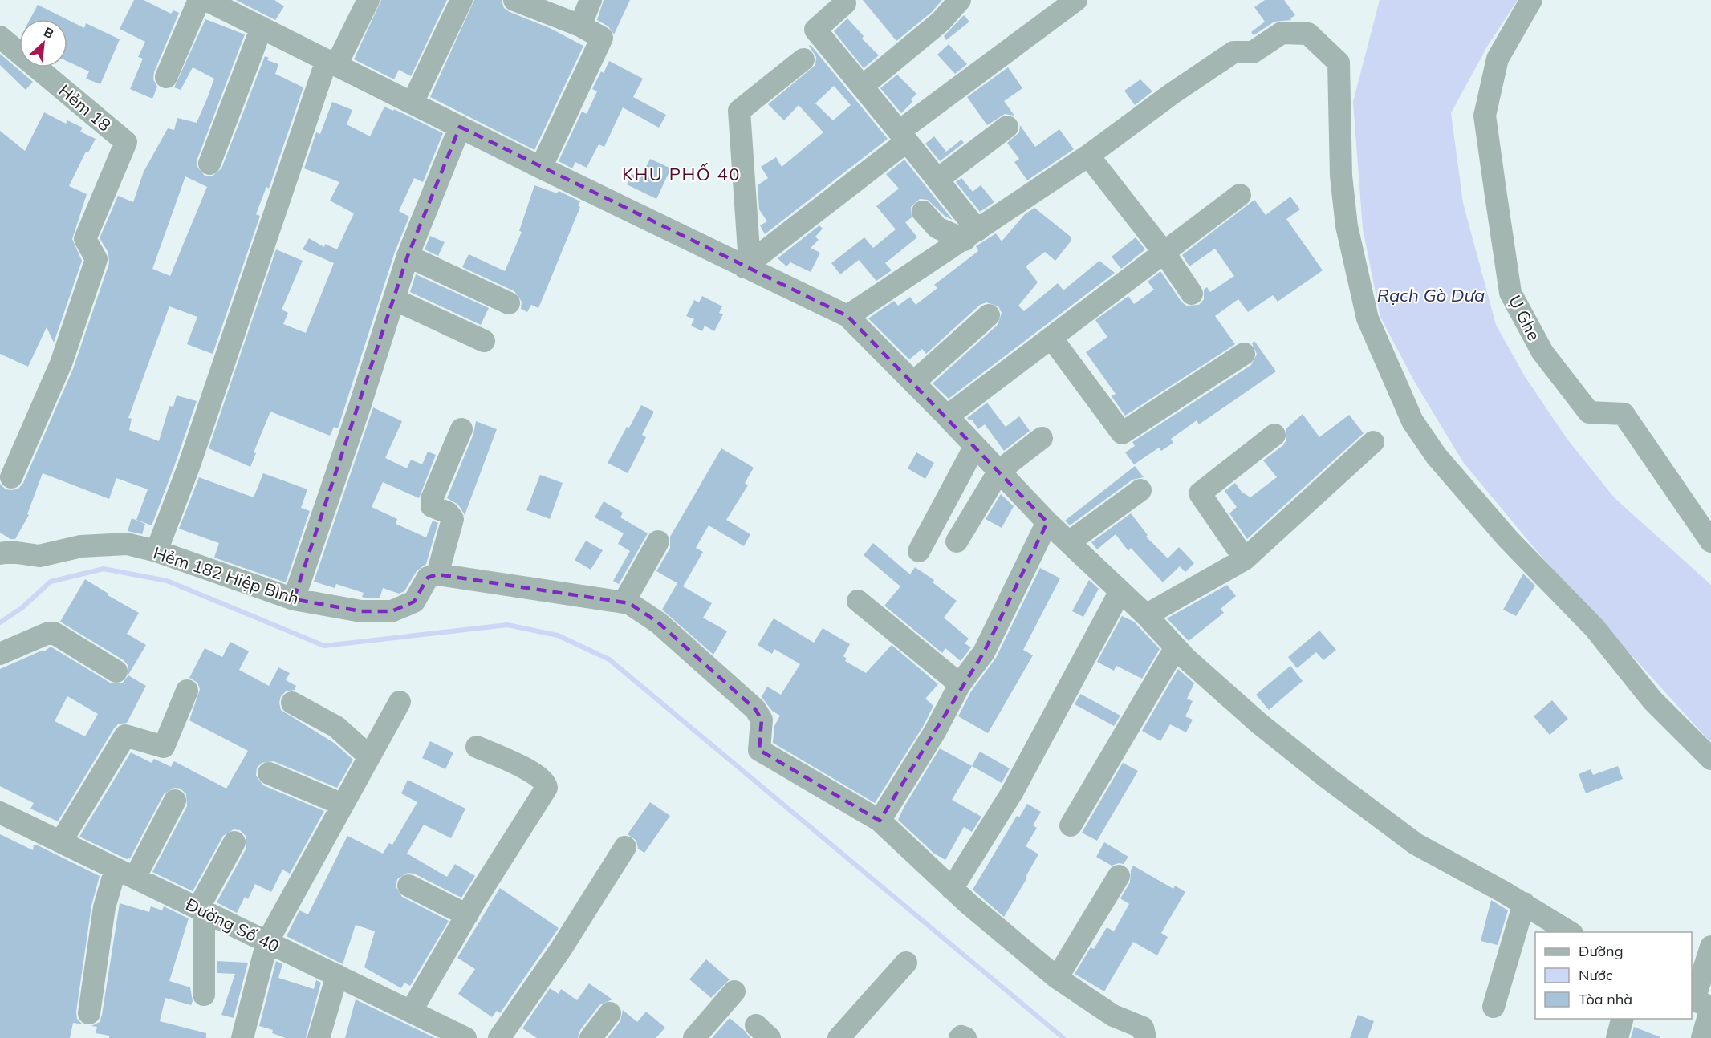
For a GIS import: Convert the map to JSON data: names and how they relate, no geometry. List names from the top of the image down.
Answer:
{
  "streets": {
    "street": [
      "Hẻm 18",
      "Ụ Ghe",
      "Hẻm 182 Hiệp Bình",
      "Đường Số 40"
    ]
  },
  "districts": ["KHU PHỐ 40"],
  "water": ["Rạch Gò Dưa"],
  "legend": ["Đường", "Nước", "Tòa nhà"],
  "north": "top right"
}
